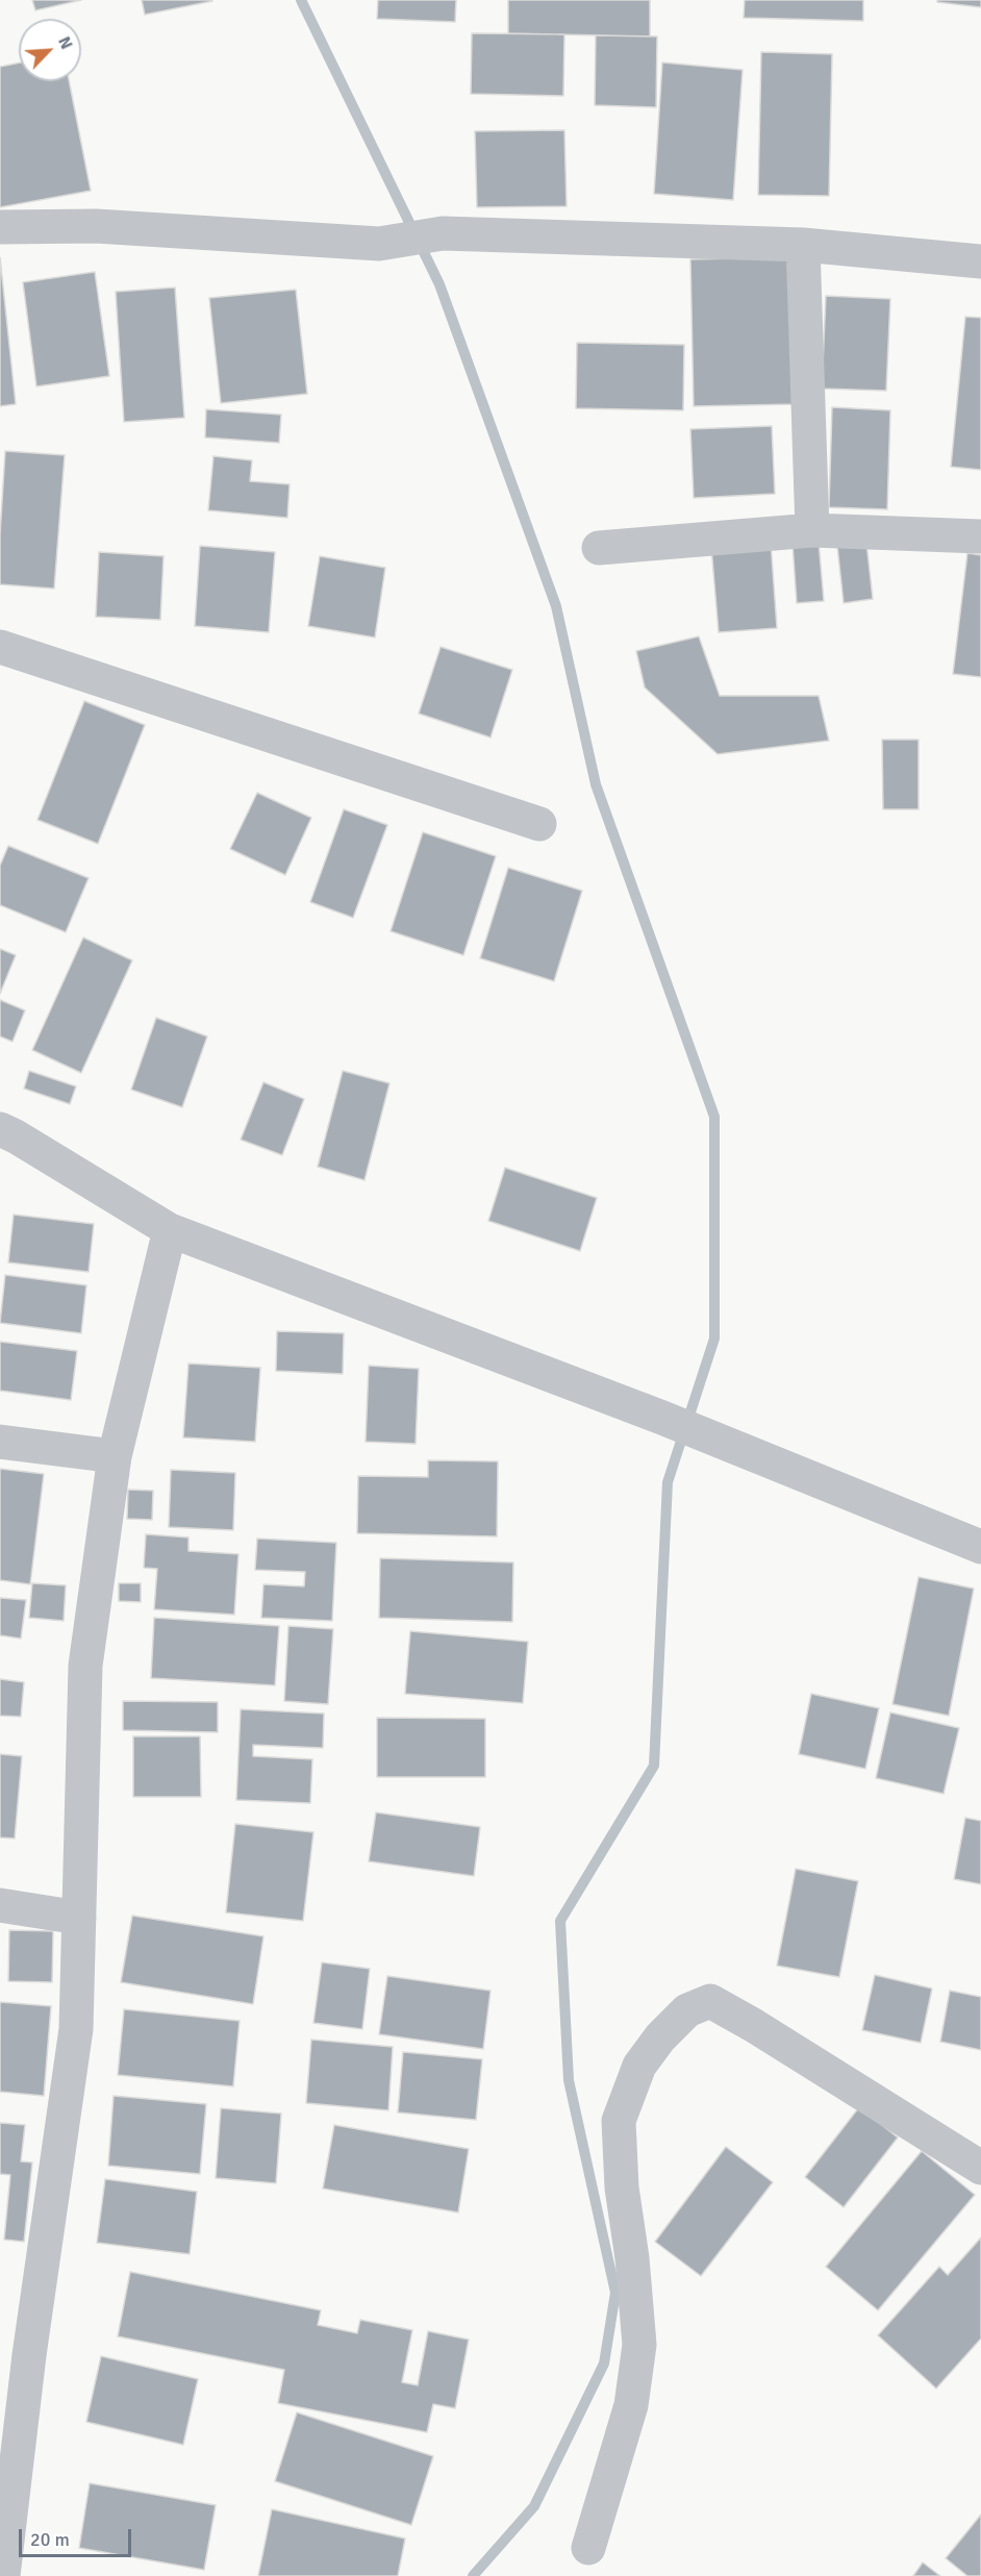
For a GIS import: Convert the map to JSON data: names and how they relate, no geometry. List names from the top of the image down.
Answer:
{
  "scale_bar": "20 m",
  "north": "top right"
}
